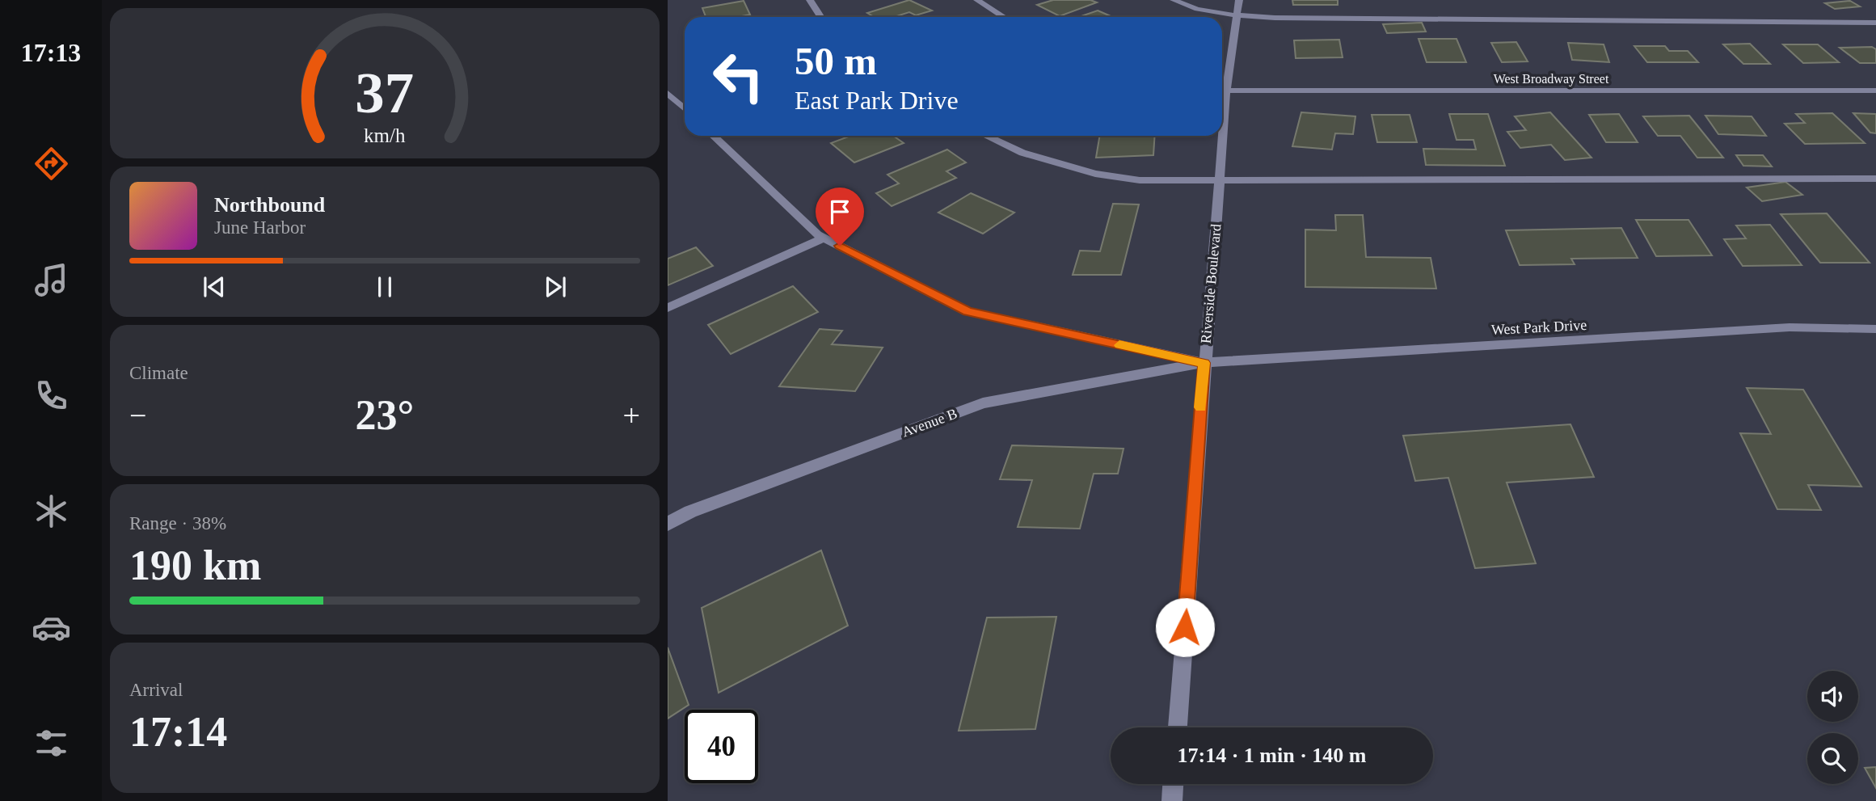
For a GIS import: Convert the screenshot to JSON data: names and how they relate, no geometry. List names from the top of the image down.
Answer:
{
  "streets": {
    "street": [
      "West Broadway Street",
      "Riverside Boulevard",
      "West Park Drive",
      "Avenue B"
    ]
  },
  "crossings": [
    ["Riverside Boulevard", "West Park Drive"],
    ["Riverside Boulevard", "Avenue B"],
    ["West Park Drive", "Avenue B"]
  ],
  "page": {
    "tabs": "17:13",
    "turn": ["50 m", "East Park Drive"],
    "song": ["Northbound", "June Harbor"],
    "tile": [
      "Climate",
      ["Range · 38%", "190 km"],
      ["Arrival", "17:14"]
    ],
    "heat": ["−", "23°", "+"],
    "limit": "40",
    "trip": "17:14 · 1 min · 140 m",
    "gauge": ["37", "km/h"]
  }
}
